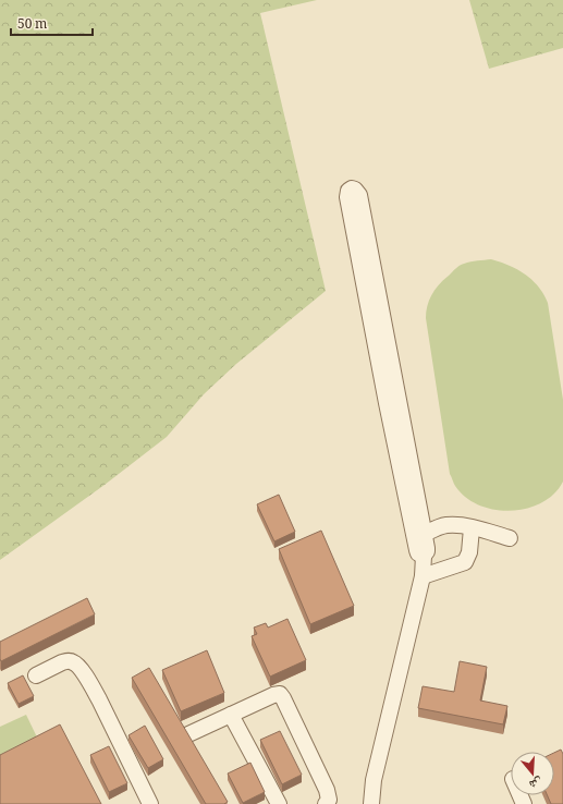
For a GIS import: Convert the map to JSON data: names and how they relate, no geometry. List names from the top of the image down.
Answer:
{
  "scale_bar": "50 m",
  "north": "bottom"
}
